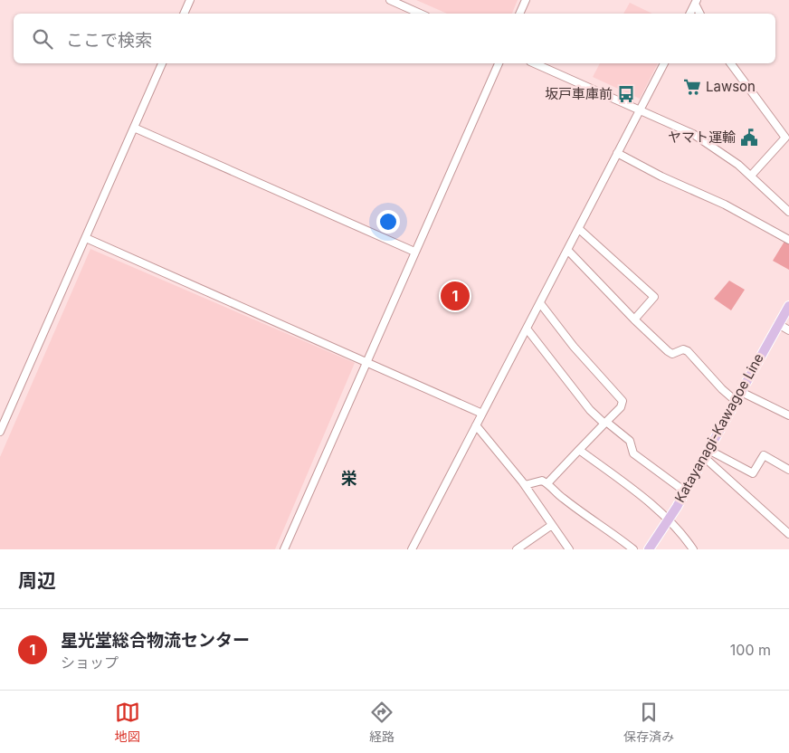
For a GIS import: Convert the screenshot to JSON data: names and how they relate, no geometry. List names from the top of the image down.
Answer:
{
  "streets": {
    "main road": ["Katayanagi-Kawagoe Line"]
  },
  "districts": ["栄"],
  "places": {
    "supermarket": ["Lawson"],
    "bus stop": ["坂戸車庫前"],
    "public building": ["ヤマト運輸"]
  },
  "page": {
    "search": "ここで検索",
    "pins": "1",
    "heading": "周辺",
    "list": [
      {
        "mark": "1",
        "name": "星光堂総合物流センター",
        "note": "ショップ",
        "value": "100 m"
      }
    ],
    "nav": ["地図", "経路", "保存済み"]
  }
}
